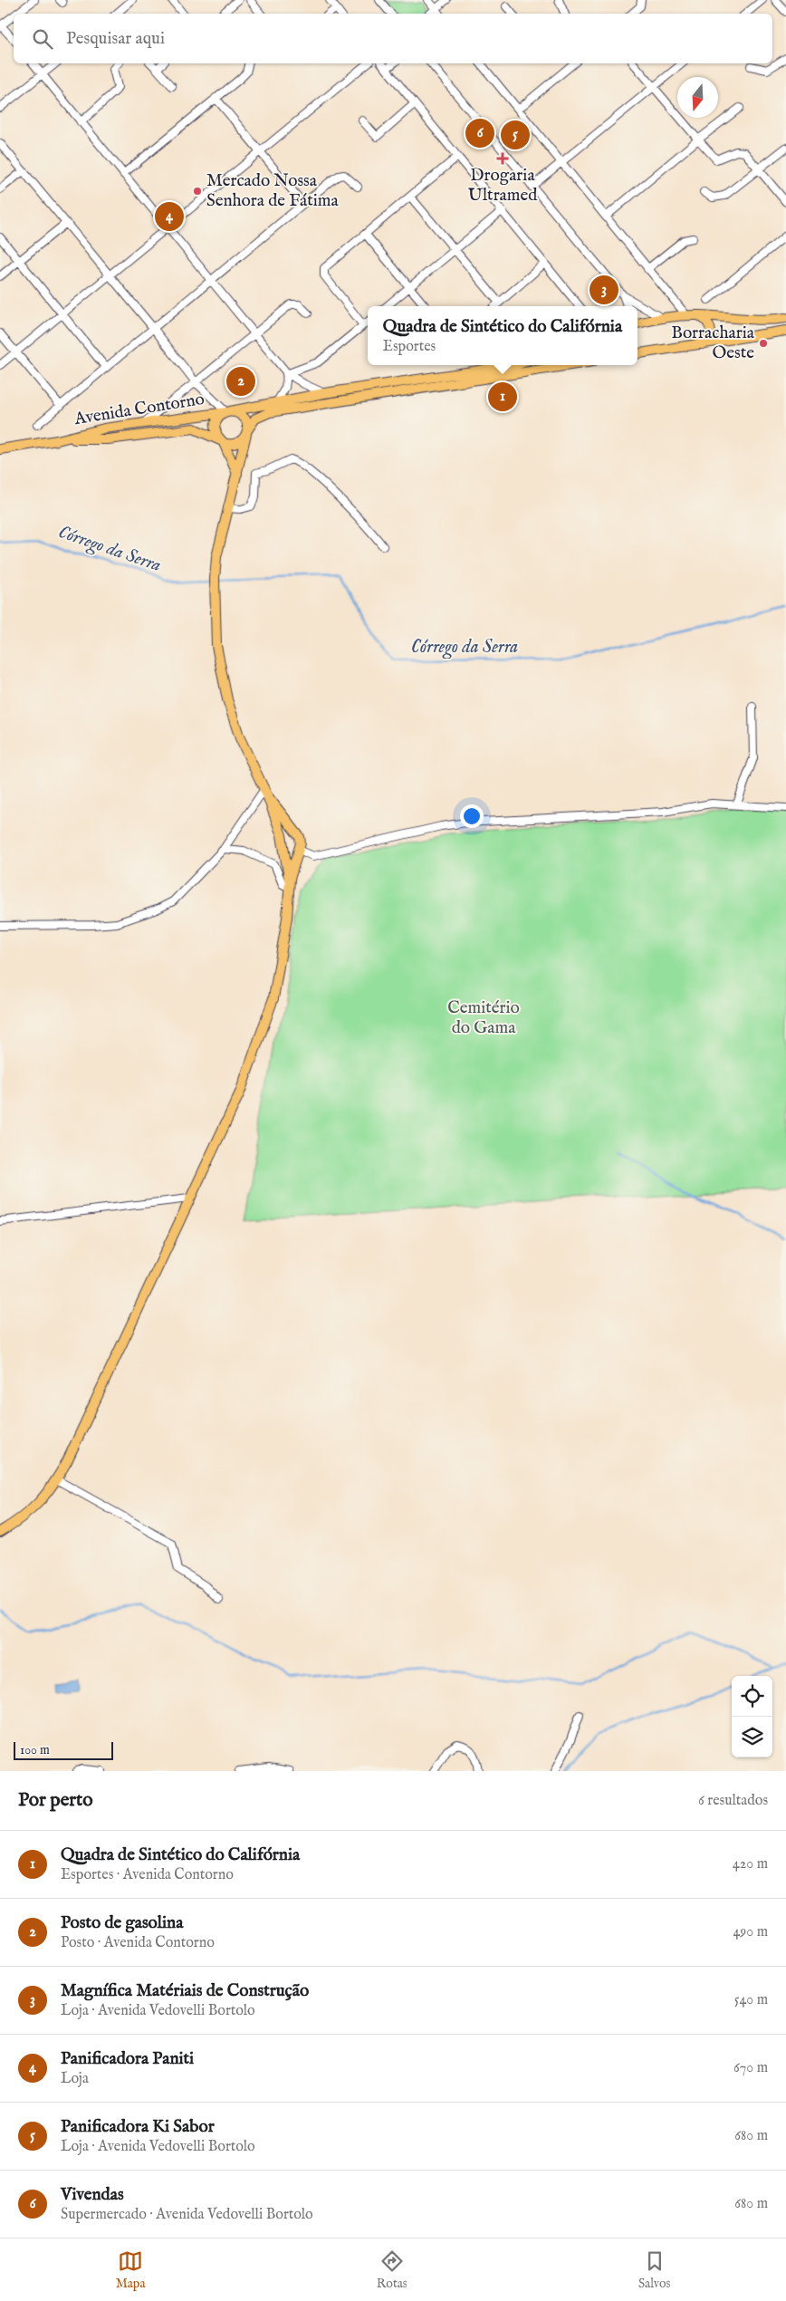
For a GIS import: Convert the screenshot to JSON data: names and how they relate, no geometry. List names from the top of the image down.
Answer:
{
  "streets": {
    "main road": ["Avenida Contorno"]
  },
  "water": ["Córrego da Serra"],
  "parks": ["Cemitério do Gama"],
  "places": {
    "health": ["Drogaria Ultramed"],
    "other": ["Mercado Nossa Senhora de Fátima", "Borracharia Oeste"]
  },
  "scale_bar": "100 m",
  "north": "bottom",
  "page": {
    "search": "Pesquisar aqui",
    "pins": [
      "6",
      "5",
      "4",
      "3",
      "2",
      "1"
    ],
    "popup": ["Quadra de Sintético do Califórnia", "Esportes"],
    "scale": "100 m",
    "heading": ["Por perto", "6 resultados"],
    "list": [
      {
        "mark": "1",
        "name": "Quadra de Sintético do Califórnia",
        "note": "Esportes · Avenida Contorno",
        "value": "420 m"
      },
      {
        "mark": "2",
        "name": "Posto de gasolina",
        "note": "Posto · Avenida Contorno",
        "value": "490 m"
      },
      {
        "mark": "3",
        "name": "Magnífica Matériais de Construção",
        "note": "Loja · Avenida Vedovelli Bortolo",
        "value": "540 m"
      },
      {
        "mark": "4",
        "name": "Panificadora Paniti",
        "note": "Loja",
        "value": "670 m"
      },
      {
        "mark": "5",
        "name": "Panificadora Ki Sabor",
        "note": "Loja · Avenida Vedovelli Bortolo",
        "value": "680 m"
      },
      {
        "mark": "6",
        "name": "Vivendas",
        "note": "Supermercado · Avenida Vedovelli Bortolo",
        "value": "680 m"
      }
    ],
    "nav": ["Mapa", "Rotas", "Salvos"]
  }
}
